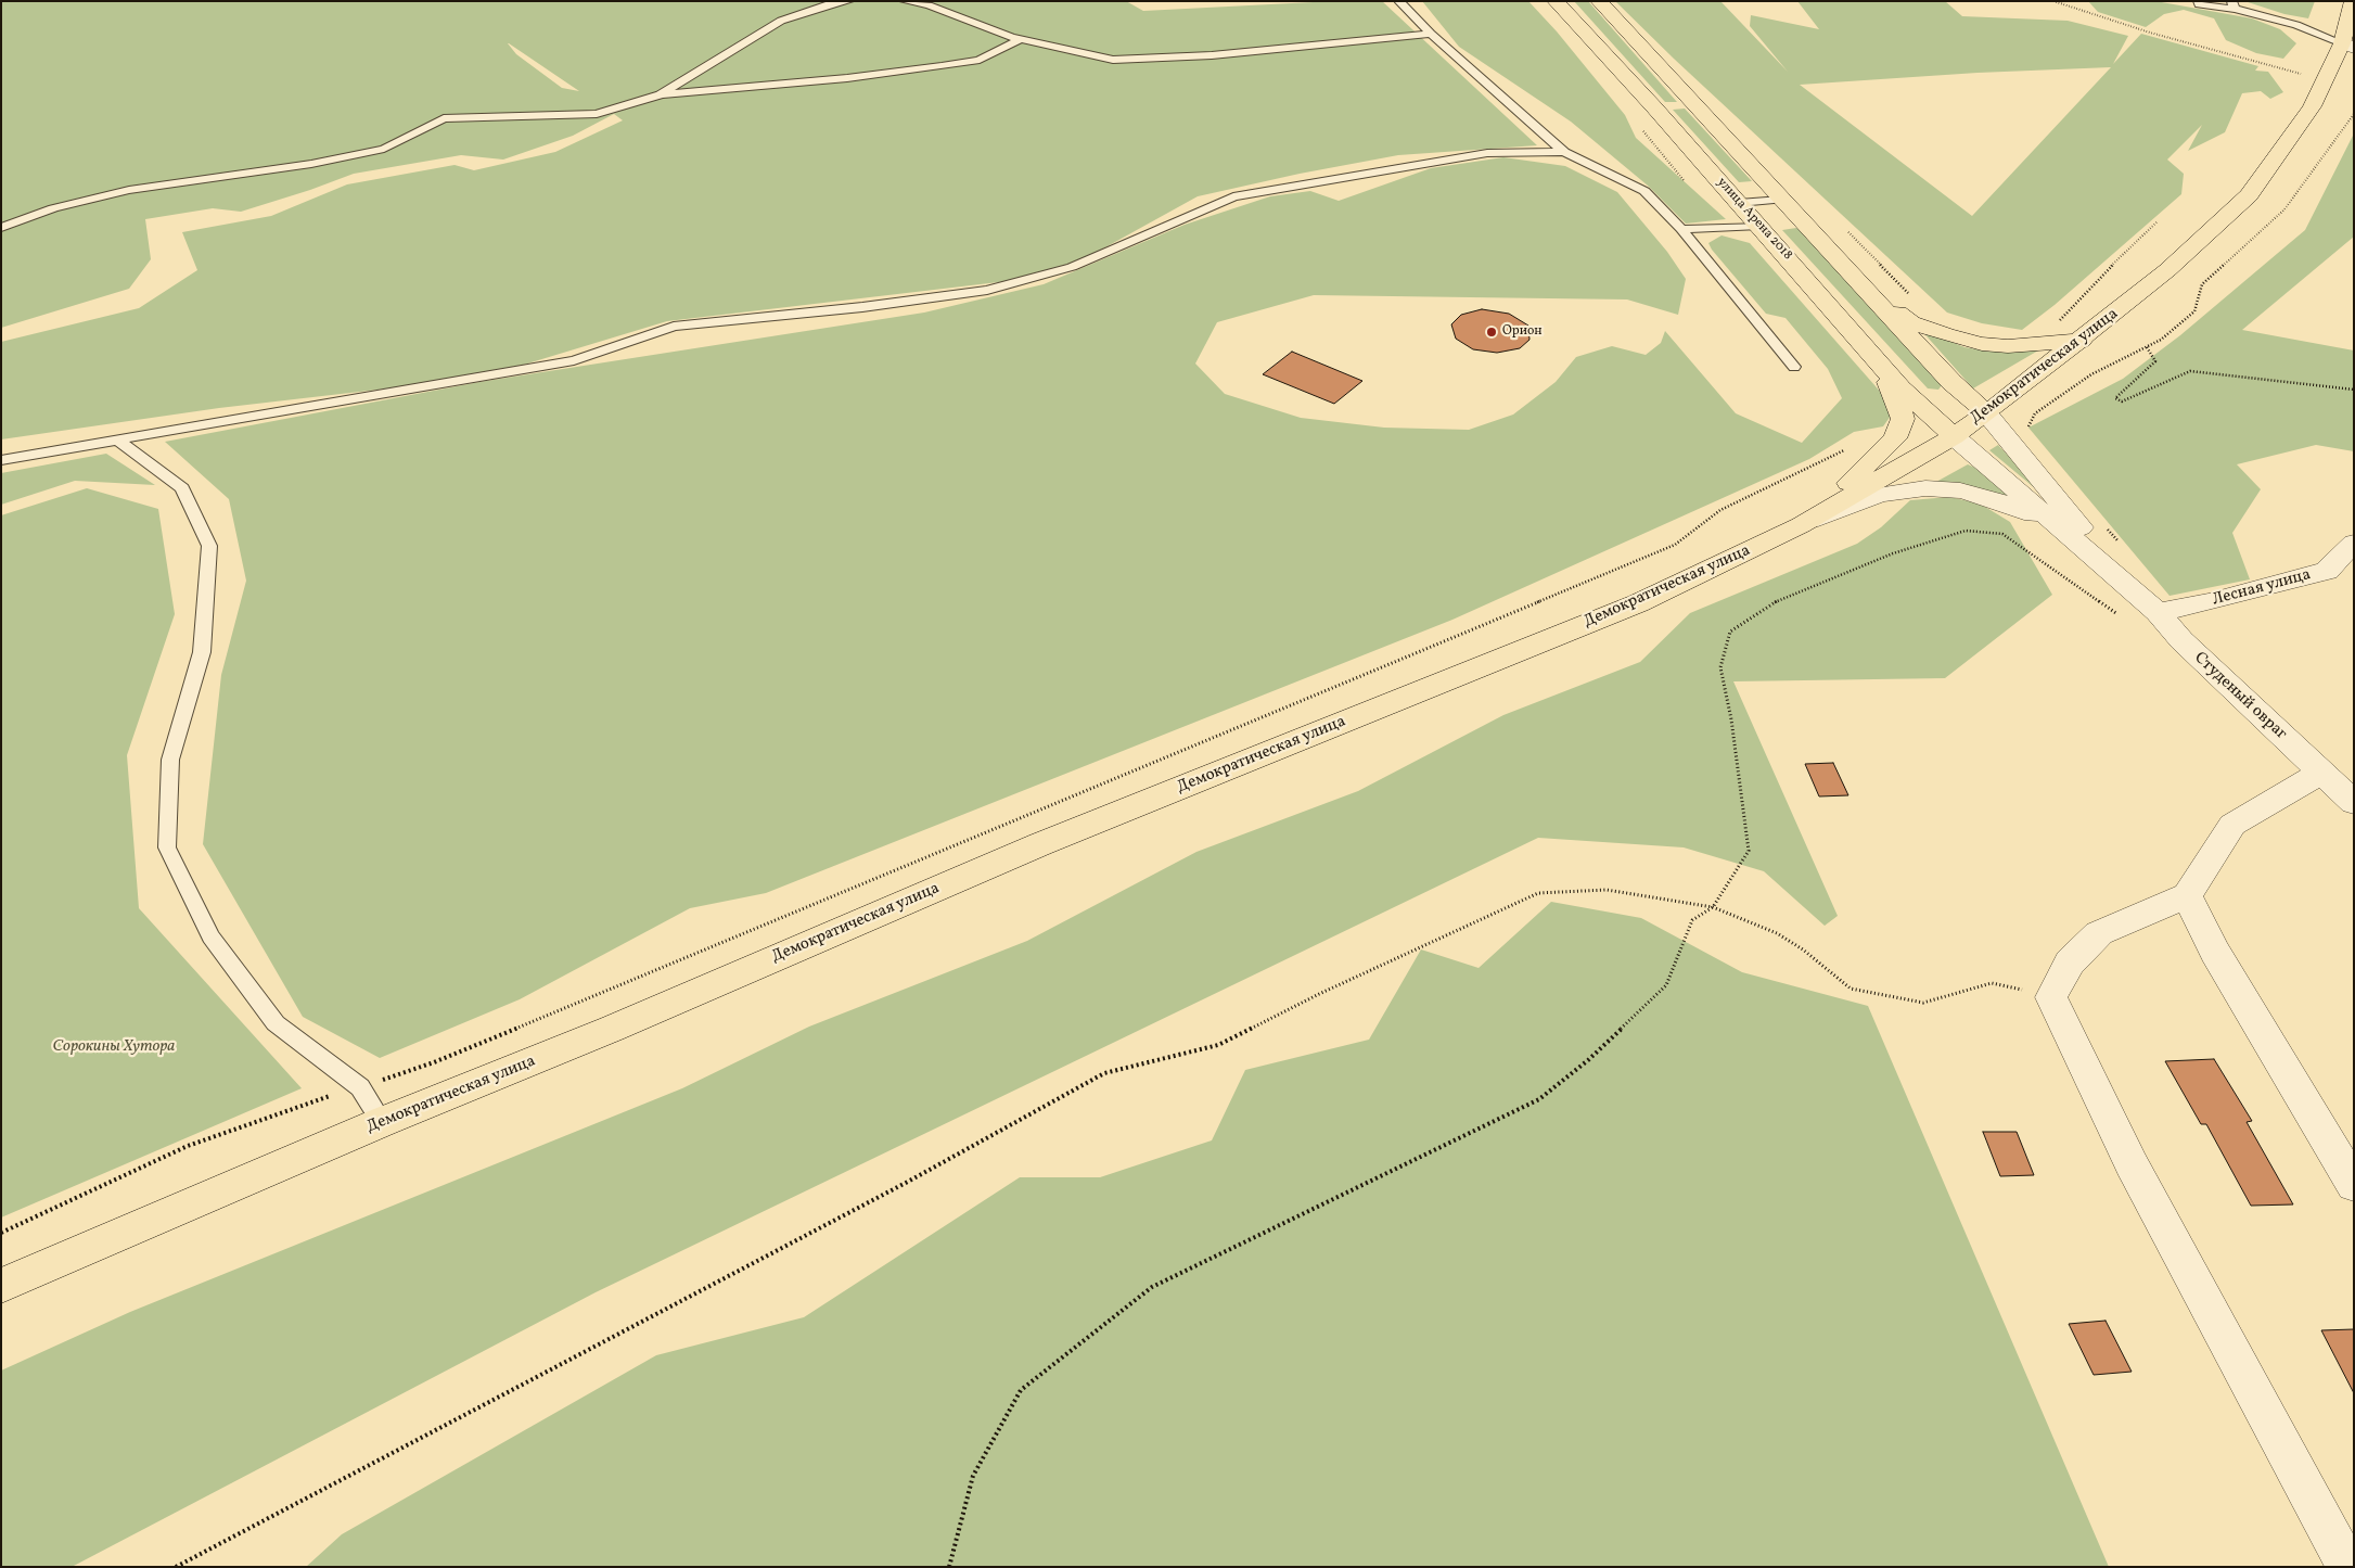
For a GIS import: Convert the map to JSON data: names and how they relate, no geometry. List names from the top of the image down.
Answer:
{
  "streets": {
    "main road": ["улица Арена 2018", "Демократическая улица"],
    "street": ["Лесная улица", "Студеный овраг"]
  },
  "crossings": [
    ["улица Арена 2018", "Демократическая улица"],
    ["Лесная улица", "Студеный овраг"]
  ],
  "parks": ["Сорокины Хутора"],
  "places": ["Орион"]
}
